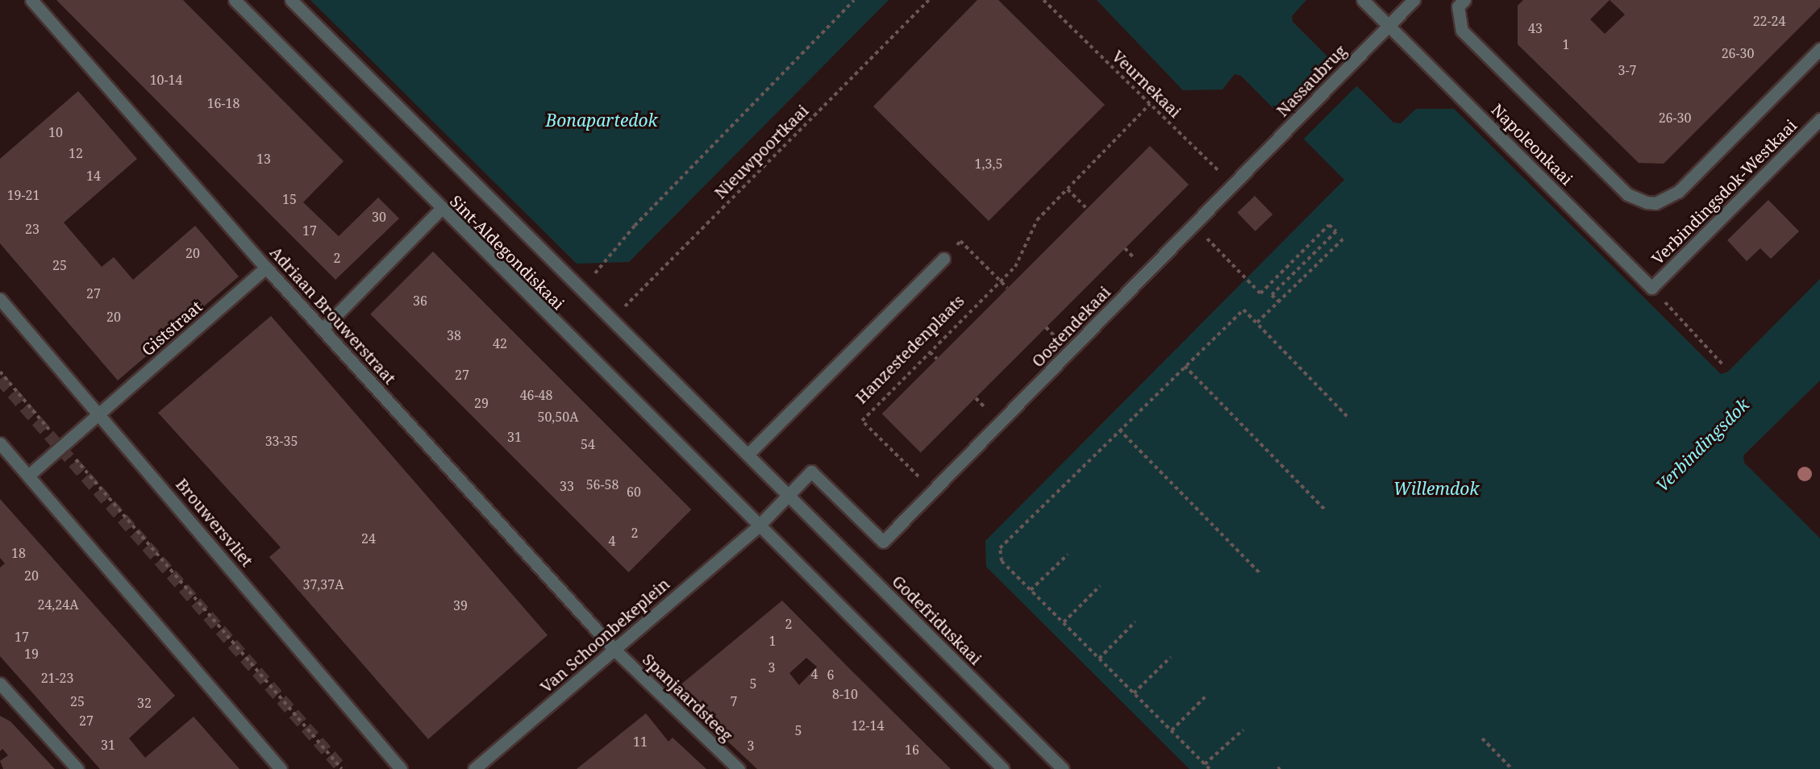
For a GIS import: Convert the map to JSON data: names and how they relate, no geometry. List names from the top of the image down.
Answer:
{
  "streets": {
    "street": [
      "Nassaubrug",
      "Napoleonkaai",
      "Verbindingsdok-Westkaai",
      "Sint-Aldegondiskaai",
      "Adriaan Brouwerstraat",
      "Oostendekaai",
      "Giststraat",
      "Brouwersvliet",
      "Godefriduskaai",
      "Van Schoonbekeplein",
      "Spanjaardsteeg"
    ],
    "path": ["Veurnekaai", "Nieuwpoortkaai", "Hanzestedenplaats"]
  },
  "crossings": [
    ["Nassaubrug", "Veurnekaai"],
    ["Nassaubrug", "Napoleonkaai"],
    ["Nassaubrug", "Oostendekaai"],
    ["Veurnekaai", "Oostendekaai"],
    ["Veurnekaai", "Hanzestedenplaats"],
    ["Napoleonkaai", "Verbindingsdok-Westkaai"],
    ["Nieuwpoortkaai", "Sint-Aldegondiskaai"],
    ["Sint-Aldegondiskaai", "Godefriduskaai"],
    ["Sint-Aldegondiskaai", "Van Schoonbekeplein"],
    ["Adriaan Brouwerstraat", "Giststraat"],
    ["Adriaan Brouwerstraat", "Van Schoonbekeplein"],
    ["Adriaan Brouwerstraat", "Spanjaardsteeg"],
    ["Oostendekaai", "Hanzestedenplaats"],
    ["Giststraat", "Brouwersvliet"],
    ["Van Schoonbekeplein", "Spanjaardsteeg"]
  ],
  "water": ["Bonapartedok", "Verbindingsdok", "Willemdok"],
  "house_numbers": [
    "22-24",
    "43",
    "1",
    "26-30",
    "3-7",
    "10-14",
    "16-18",
    "26-30",
    "10",
    "12",
    "13",
    "1,3,5",
    "14",
    "19-21",
    "15",
    "30",
    "23",
    "17",
    "20",
    "2",
    "25",
    "27",
    "36",
    "20",
    "38",
    "42",
    "27",
    "46-48",
    "29",
    "50,50A",
    "31",
    "33-35",
    "54",
    "56-58",
    "33",
    "60",
    "2",
    "24",
    "4",
    "18",
    "20",
    "37,37A",
    "24,24A",
    "39",
    "2",
    "17",
    "1",
    "19",
    "3",
    "4",
    "6",
    "21-23",
    "5",
    "8-10",
    "25",
    "7",
    "32",
    "27",
    "12-14",
    "5",
    "11",
    "31",
    "3",
    "16"
  ]
}
